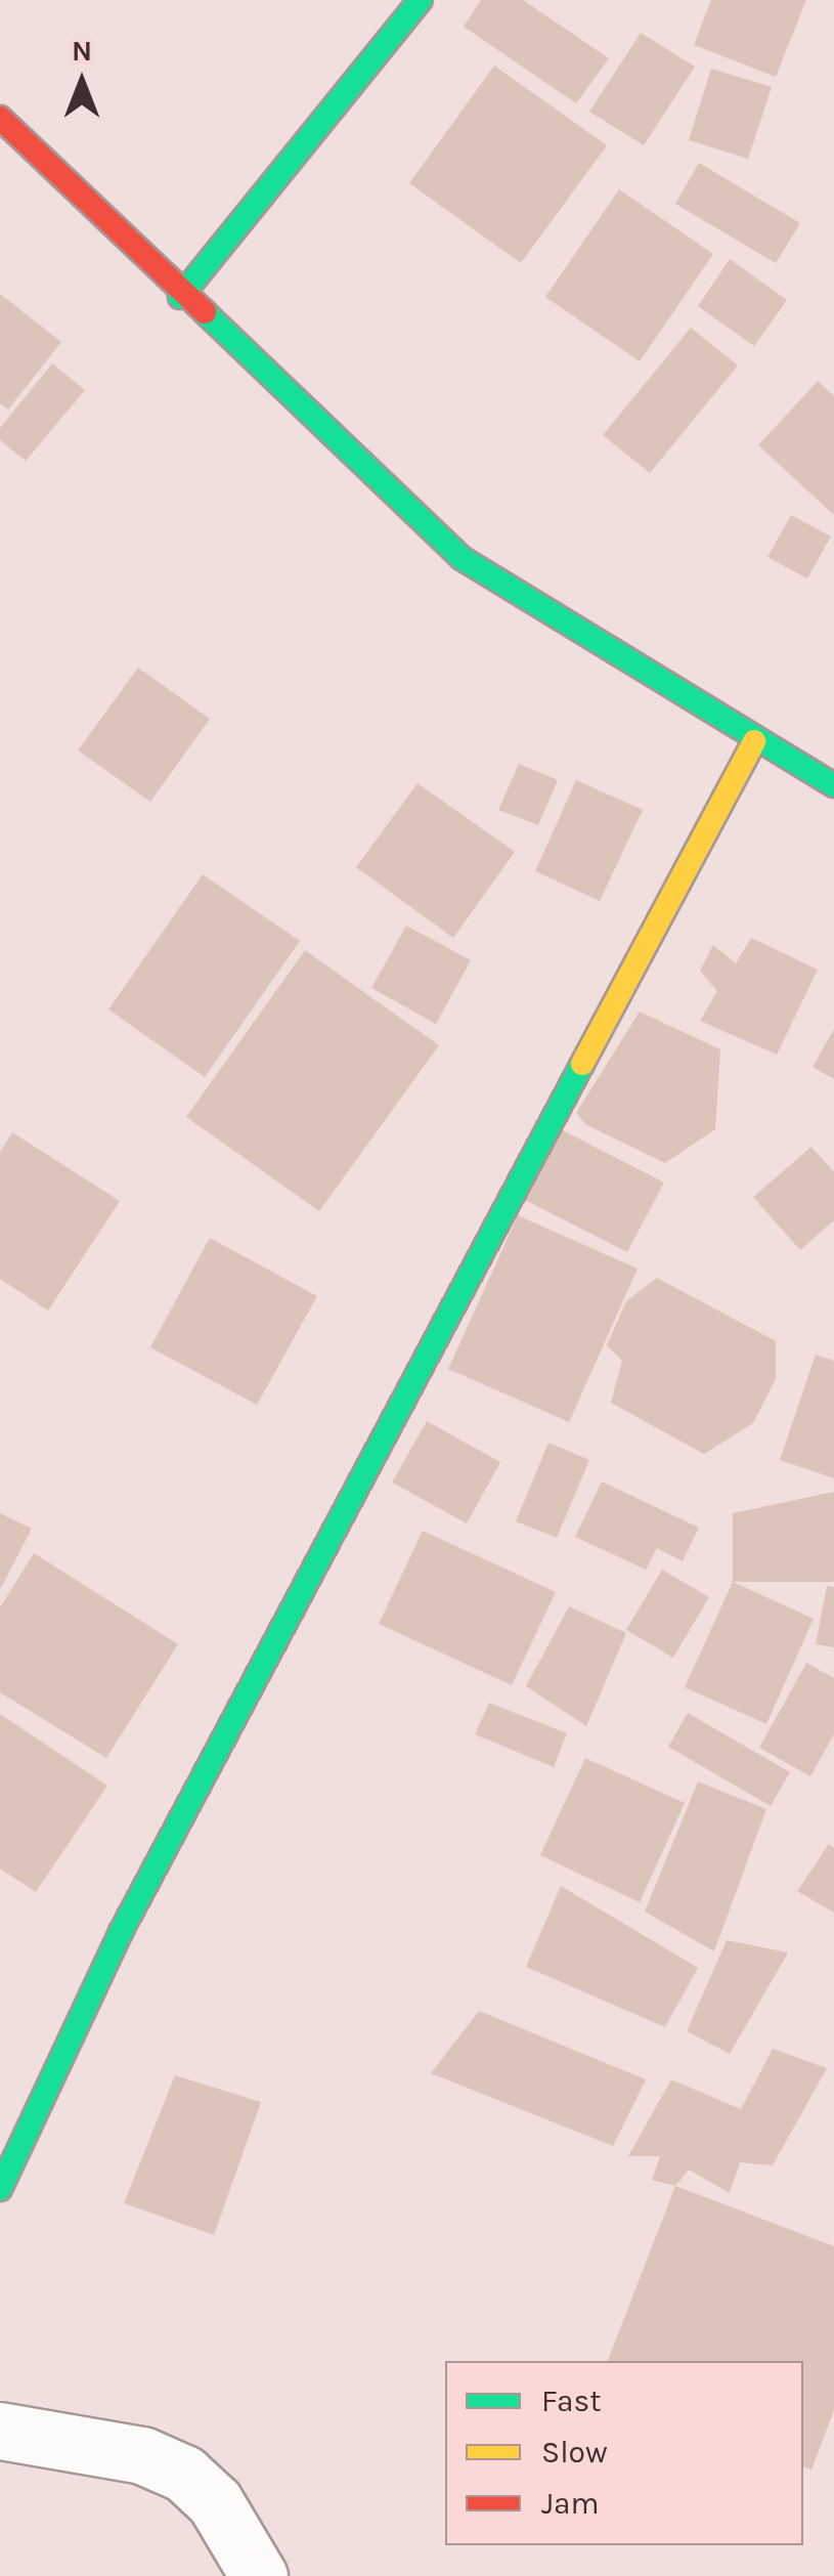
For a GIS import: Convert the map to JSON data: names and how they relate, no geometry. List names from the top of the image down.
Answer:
{
  "legend": ["Fast", "Slow", "Jam"],
  "north": "top"
}
